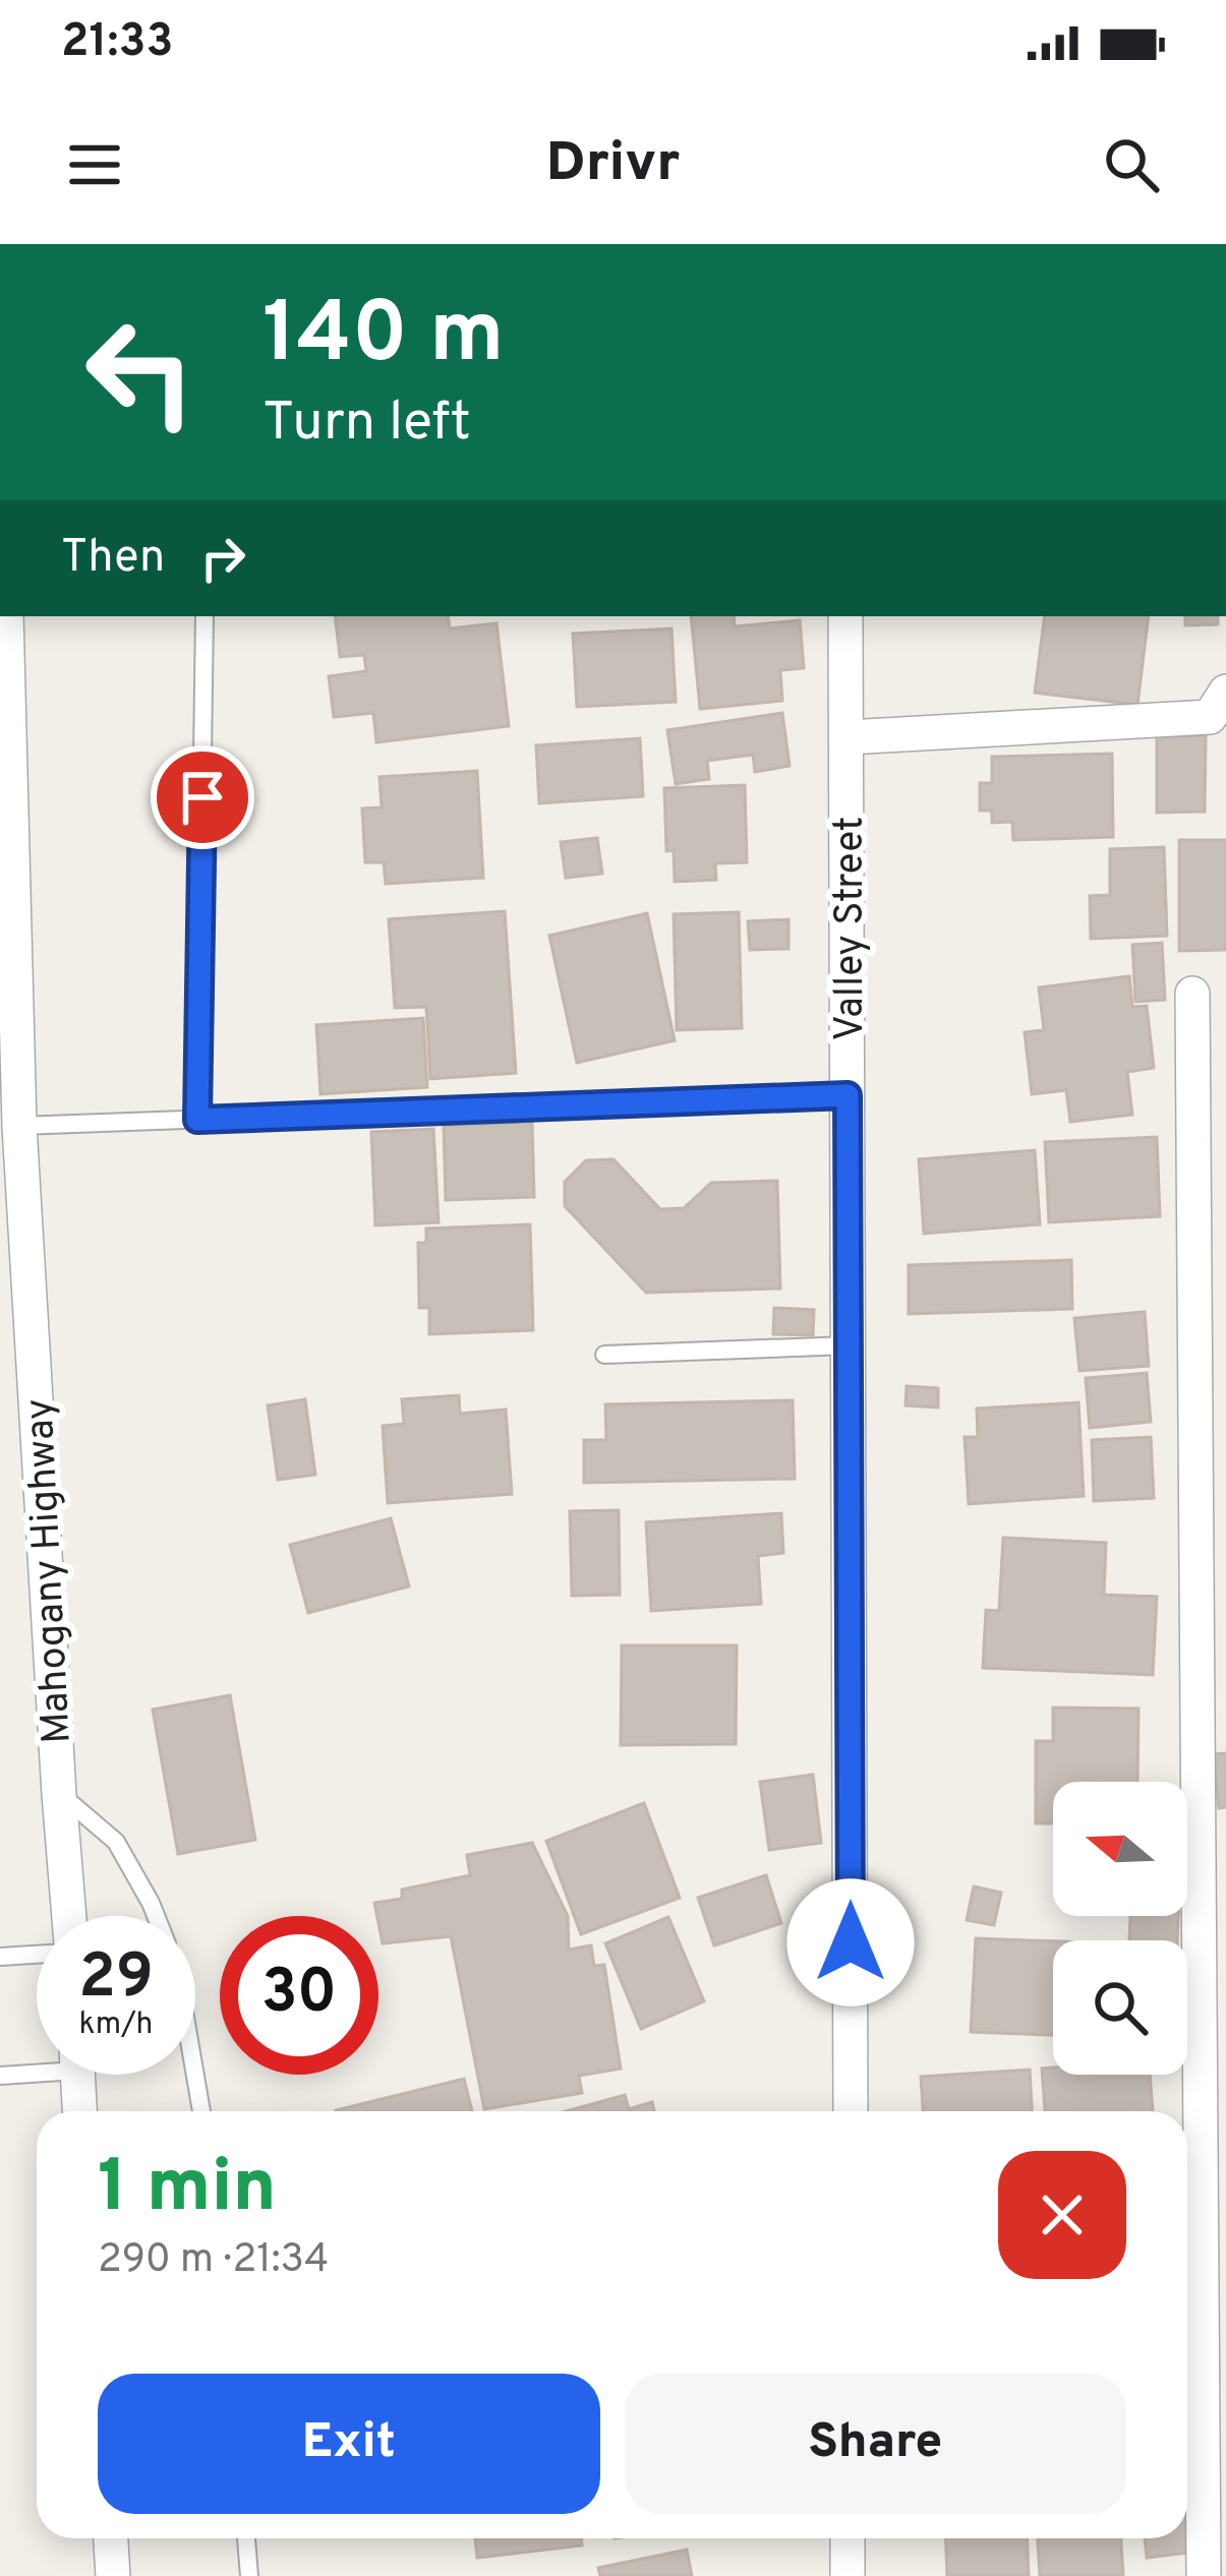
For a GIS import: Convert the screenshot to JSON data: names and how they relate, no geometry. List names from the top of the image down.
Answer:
{
  "streets": {
    "street": ["Valley Street", "Mahogany Highway"]
  },
  "north": "left",
  "page": {
    "status": "21:33",
    "header": "Drivr",
    "turn": ["140 m", "Turn left"],
    "then": "Then",
    "speed": "29 km/h",
    "limit": "30",
    "heading": ["1 min", "290 m · 21:34"],
    "buttons": ["Exit", "Share"]
  }
}
